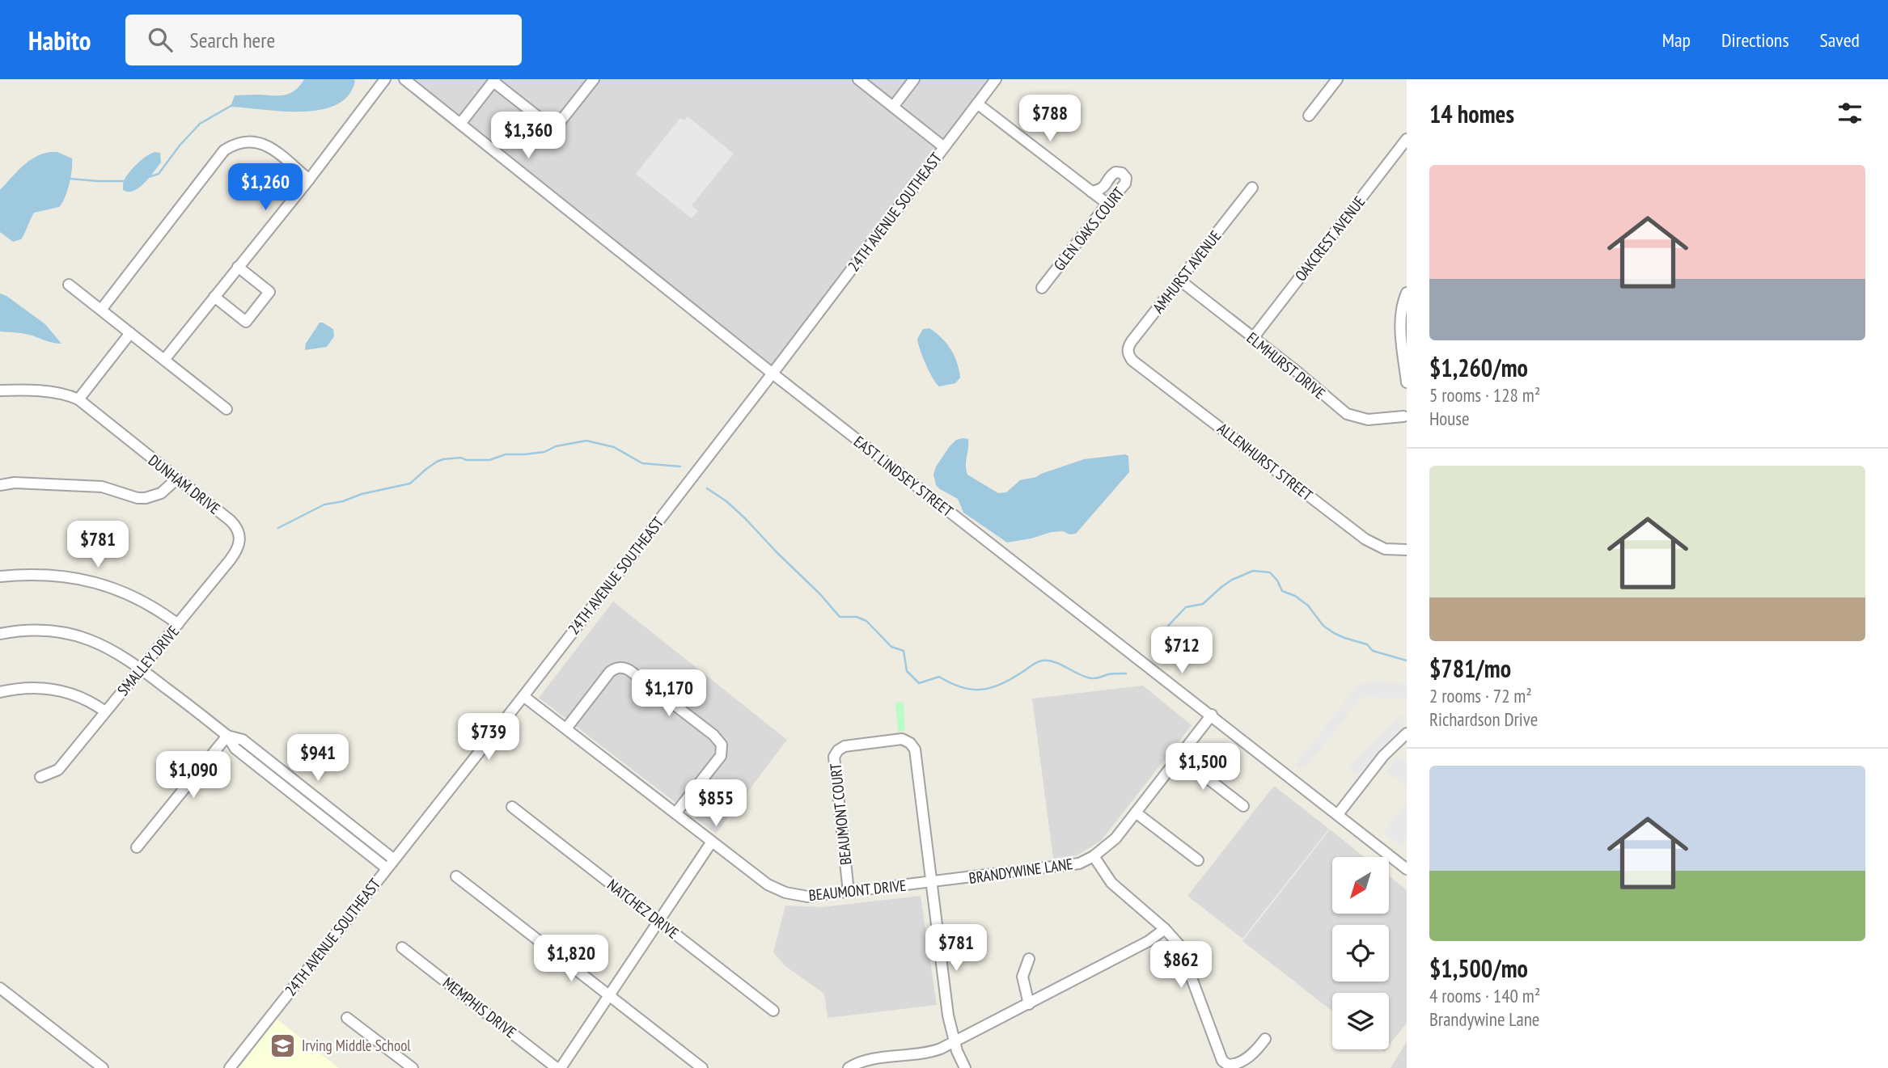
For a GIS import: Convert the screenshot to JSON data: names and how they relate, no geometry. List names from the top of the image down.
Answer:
{
  "streets": {
    "street": [
      "24TH AVENUE SOUTHEAST",
      "GLEN OAKS COURT",
      "OAKCREST AVENUE",
      "AMHURST AVENUE",
      "ELMHURST DRIVE",
      "ALLENHURST STREET",
      "EAST LINDSEY STREET",
      "DUNHAM DRIVE",
      "SMALLEY DRIVE",
      "BEAUMONT COURT",
      "BRANDYWINE LANE",
      "BEAUMONT DRIVE",
      "NATCHEZ DRIVE",
      "MEMPHIS DRIVE"
    ]
  },
  "crossings": [
    ["24TH AVENUE SOUTHEAST", "EAST LINDSEY STREET"],
    ["24TH AVENUE SOUTHEAST", "BEAUMONT DRIVE"],
    ["OAKCREST AVENUE", "ELMHURST DRIVE"],
    ["AMHURST AVENUE", "ELMHURST DRIVE"],
    ["AMHURST AVENUE", "ALLENHURST STREET"],
    ["EAST LINDSEY STREET", "BRANDYWINE LANE"],
    ["DUNHAM DRIVE", "SMALLEY DRIVE"],
    ["BEAUMONT COURT", "BRANDYWINE LANE"],
    ["BEAUMONT COURT", "BEAUMONT DRIVE"],
    ["BRANDYWINE LANE", "BEAUMONT DRIVE"]
  ],
  "places": {
    "school or university": ["Irving Middle School"]
  },
  "north": "bottom left",
  "page": {
    "header": "Habito",
    "search": "Search here",
    "nav": ["Map", "Directions", "Saved"],
    "heading": "14 homes",
    "price": [
      "$788",
      "$1,360",
      "$1,260",
      "$781",
      "$712",
      "$1,170",
      "$739",
      "$941",
      "$1,500",
      "$1,090",
      "$855",
      "$781",
      "$1,820",
      "$862"
    ],
    "list": [
      {
        "name": "$1,260/mo",
        "note": "5 rooms · 128 m² · House"
      },
      {
        "name": "$781/mo",
        "note": "2 rooms · 72 m² · Richardson Drive"
      },
      {
        "name": "$1,500/mo",
        "note": "4 rooms · 140 m² · Brandywine Lane"
      }
    ]
  }
}
